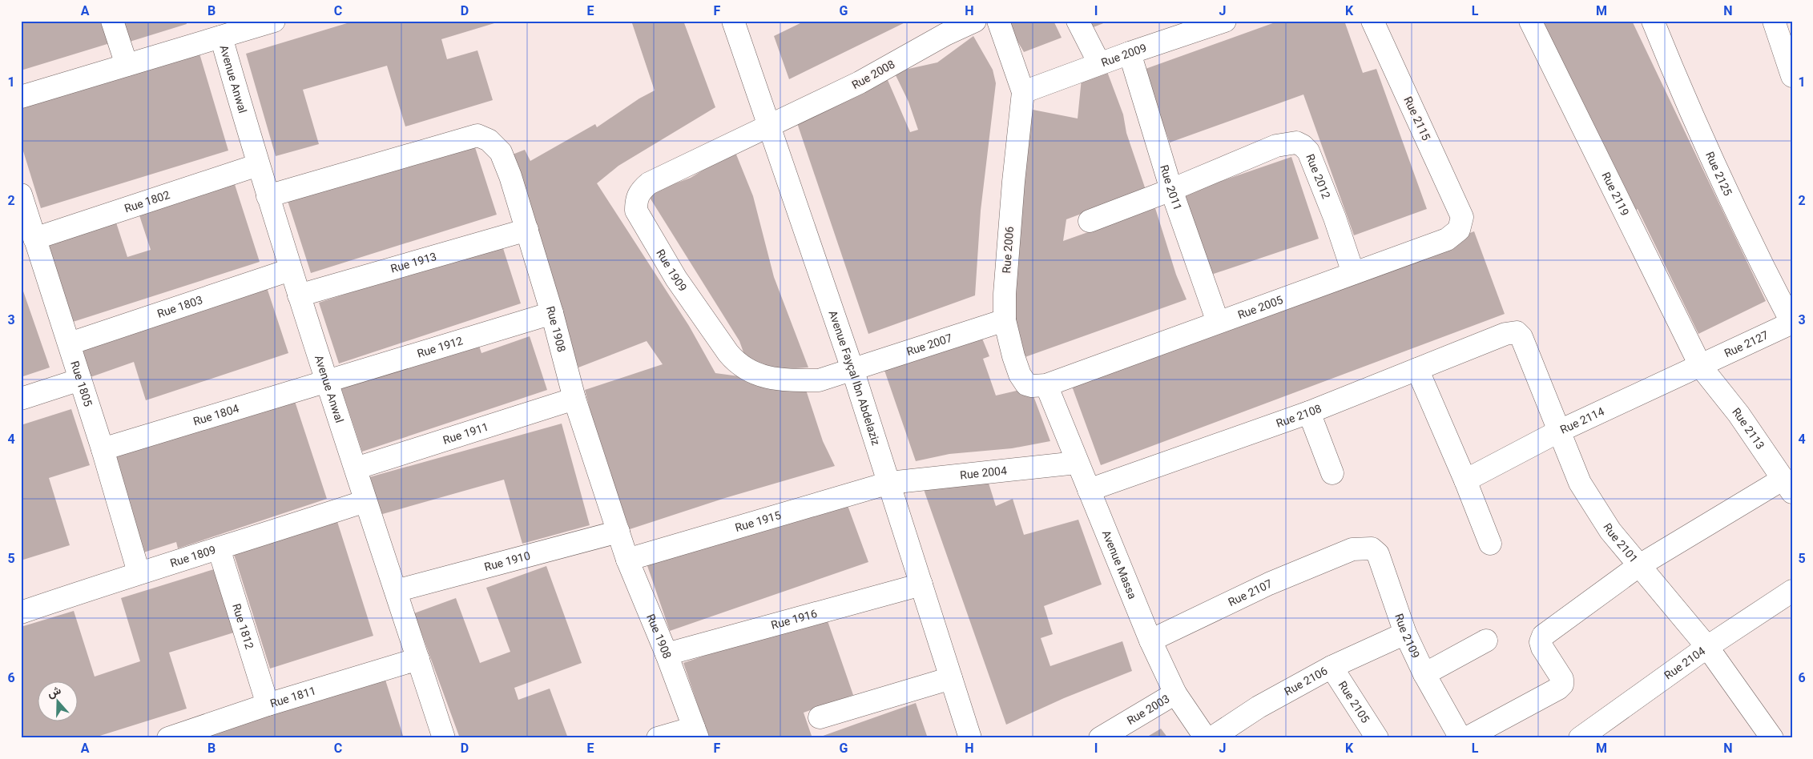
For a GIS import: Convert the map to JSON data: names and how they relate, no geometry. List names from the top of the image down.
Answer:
{
  "streets": {
    "street": [
      "Rue 2009",
      "Rue 2008",
      "Avenue Anwal",
      "Rue 2115",
      "Rue 2125",
      "Rue 2012",
      "Rue 2011",
      "Rue 2119",
      "Rue 1802",
      "Rue 2006",
      "Rue 1913",
      "Rue 1909",
      "Rue 1803",
      "Rue 2005",
      "Rue 1908",
      "Rue 2007",
      "Rue 2127",
      "Rue 1912",
      "Avenue Fayçal Ibn Abdelaziz",
      "Rue 1805",
      "Rue 1804",
      "Rue 2108",
      "Rue 2114",
      "Rue 2113",
      "Rue 1911",
      "Rue 2004",
      "Rue 1915",
      "Rue 2101",
      "Rue 1809",
      "Rue 1910",
      "Avenue Massa",
      "Rue 2107",
      "Rue 1916",
      "Rue 1812",
      "Rue 2109",
      "Rue 2104",
      "Rue 2106",
      "Rue 1811",
      "Rue 2105",
      "Rue 2003"
    ]
  },
  "crossings": [
    ["Rue 2009", "Rue 2011"],
    ["Rue 2009", "Rue 2006"],
    ["Rue 2008", "Rue 1909"],
    ["Rue 2008", "Avenue Fayçal Ibn Abdelaziz"],
    ["Avenue Anwal", "Rue 1802"],
    ["Avenue Anwal", "Rue 1913"],
    ["Avenue Anwal", "Rue 1803"],
    ["Avenue Anwal", "Rue 1908"],
    ["Avenue Anwal", "Rue 1912"],
    ["Avenue Anwal", "Rue 1804"],
    ["Avenue Anwal", "Rue 1911"],
    ["Avenue Anwal", "Rue 1809"],
    ["Avenue Anwal", "Rue 1910"],
    ["Avenue Anwal", "Rue 1811"],
    ["Rue 2115", "Rue 2005"],
    ["Rue 2125", "Rue 2127"],
    ["Rue 2012", "Rue 2011"],
    ["Rue 2012", "Rue 2005"],
    ["Rue 2011", "Rue 2005"],
    ["Rue 2119", "Rue 2127"],
    ["Rue 2119", "Rue 2114"],
    ["Rue 2119", "Rue 2113"],
    ["Rue 1802", "Rue 1805"],
    ["Rue 2006", "Rue 2005"],
    ["Rue 2006", "Rue 2007"],
    ["Rue 2006", "Avenue Massa"],
    ["Rue 1913", "Rue 1908"],
    ["Rue 1909", "Rue 2007"],
    ["Rue 1909", "Avenue Fayçal Ibn Abdelaziz"],
    ["Rue 1803", "Rue 1805"],
    ["Rue 2005", "Avenue Massa"],
    ["Rue 1908", "Rue 1912"],
    ["Rue 1908", "Rue 1911"],
    ["Rue 1908", "Rue 1915"],
    ["Rue 1908", "Rue 1910"],
    ["Rue 1908", "Rue 1916"],
    ["Rue 2007", "Avenue Fayçal Ibn Abdelaziz"],
    ["Rue 2127", "Rue 2114"],
    ["Rue 2127", "Rue 2113"],
    ["Rue 1912", "Rue 1804"],
    ["Avenue Fayçal Ibn Abdelaziz", "Rue 2004"],
    ["Avenue Fayçal Ibn Abdelaziz", "Rue 1915"],
    ["Avenue Fayçal Ibn Abdelaziz", "Rue 1916"],
    ["Rue 1805", "Rue 1804"],
    ["Rue 1805", "Rue 1809"],
    ["Rue 2108", "Rue 2101"],
    ["Rue 2108", "Avenue Massa"],
    ["Rue 2114", "Rue 2113"],
    ["Rue 2114", "Rue 2101"],
    ["Rue 2004", "Rue 1915"],
    ["Rue 2004", "Avenue Massa"],
    ["Rue 2101", "Rue 2104"],
    ["Rue 1809", "Rue 1812"],
    ["Avenue Massa", "Rue 2107"],
    ["Avenue Massa", "Rue 2003"],
    ["Rue 2107", "Rue 2109"],
    ["Rue 1812", "Rue 1811"],
    ["Rue 2109", "Rue 2106"],
    ["Rue 2106", "Rue 2105"]
  ],
  "north": "top",
  "grid": {
    "columns": [
      "A",
      "B",
      "C",
      "D",
      "E",
      "F",
      "G",
      "H",
      "I",
      "J",
      "K",
      "L",
      "M",
      "N"
    ],
    "rows": [
      "1",
      "2",
      "3",
      "4",
      "5",
      "6"
    ]
  }
}
